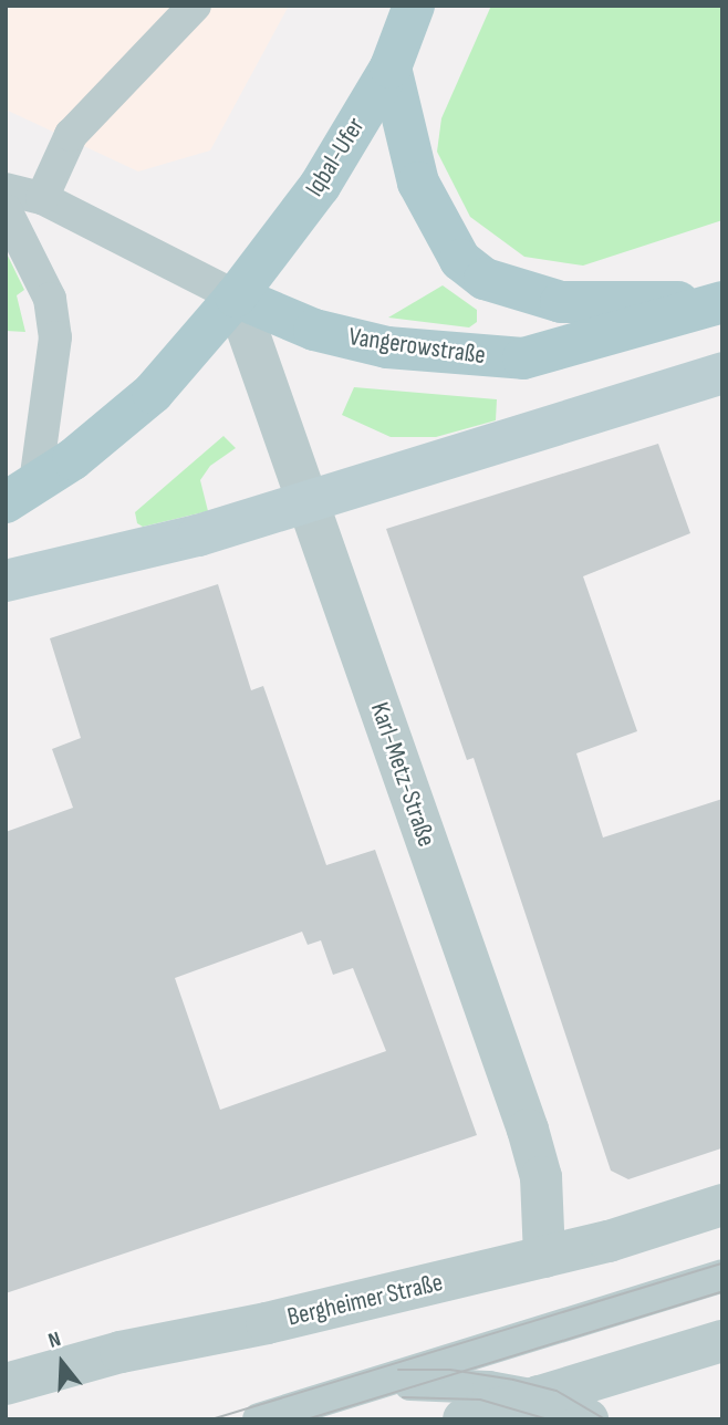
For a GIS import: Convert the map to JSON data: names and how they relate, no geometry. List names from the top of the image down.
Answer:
{
  "streets": {
    "main road": ["Iqbal-Ufer", "Vangerowstraße"],
    "street": ["Karl-Metz-Straße", "Bergheimer Straße"]
  },
  "crossings": [
    ["Iqbal-Ufer", "Vangerowstraße"],
    ["Iqbal-Ufer", "Karl-Metz-Straße"],
    ["Vangerowstraße", "Karl-Metz-Straße"],
    ["Karl-Metz-Straße", "Bergheimer Straße"]
  ],
  "north": "top"
}
